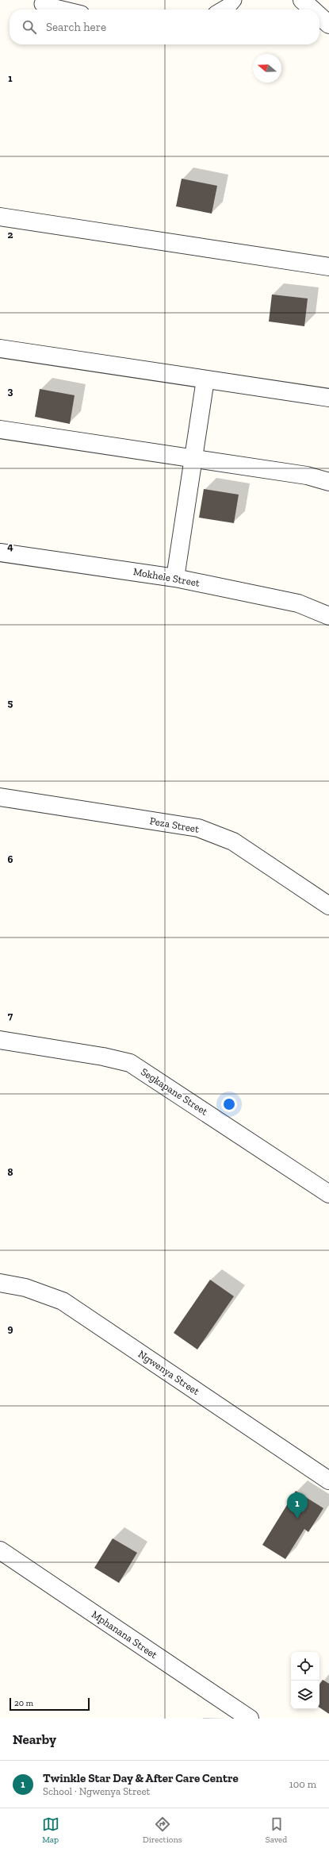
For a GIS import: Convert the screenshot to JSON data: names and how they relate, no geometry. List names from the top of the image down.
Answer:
{
  "streets": {
    "street": [
      "Mokhele Street",
      "Peza Street",
      "Segkapane Street",
      "Ngwenya Street",
      "Mphanana Street"
    ]
  },
  "scale_bar": "20 m",
  "north": "left",
  "page": {
    "search": "Search here",
    "pins": "1",
    "scale": "20 m",
    "heading": "Nearby",
    "list": [
      {
        "mark": "1",
        "name": "Twinkle Star Day & After Care Centre",
        "note": "School · Ngwenya Street",
        "value": "100 m"
      }
    ],
    "nav": ["Map", "Directions", "Saved"]
  },
  "grid": {
    "rows": [
      "1",
      "2",
      "3",
      "4",
      "5",
      "6",
      "7",
      "8",
      "9"
    ]
  }
}
